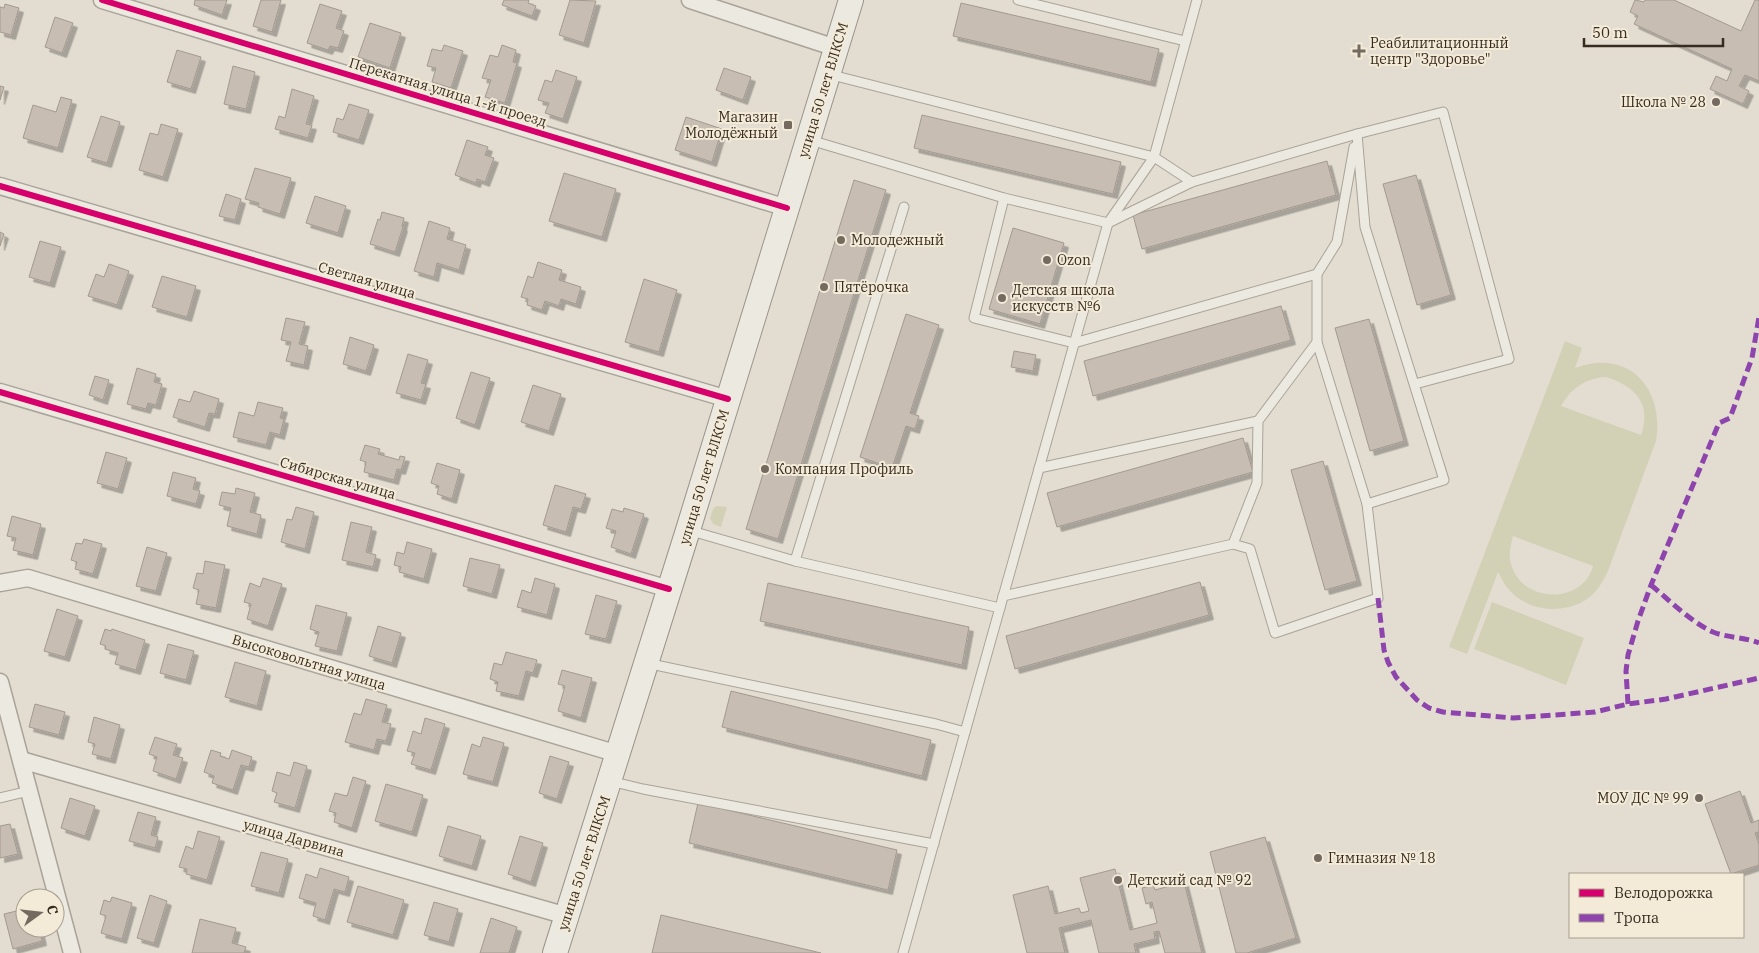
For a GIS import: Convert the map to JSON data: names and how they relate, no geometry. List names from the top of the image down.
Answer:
{
  "streets": {
    "main road": ["улица 50 лет ВЛКСМ"],
    "street": [
      "Перекатная улица 1-й проезд",
      "Светлая улица",
      "Сибирская улица",
      "Высоковольтная улица",
      "улица Дарвина"
    ]
  },
  "crossings": [
    ["улица 50 лет ВЛКСМ", "Перекатная улица 1-й проезд"],
    ["улица 50 лет ВЛКСМ", "Светлая улица"],
    ["улица 50 лет ВЛКСМ", "Сибирская улица"],
    ["улица 50 лет ВЛКСМ", "Высоковольтная улица"],
    ["улица 50 лет ВЛКСМ", "улица Дарвина"]
  ],
  "places": {
    "health": ["Реабилитационный центр \"Здоровье\""],
    "other": [
      "Школа № 28",
      "Молодежный",
      "Ozon",
      "Пятёрочка",
      "Детская школа искусств №6",
      "Компания Профиль",
      "МОУ ДС № 99",
      "Гимназия № 18",
      "Детский сад № 92"
    ],
    "transit": ["Магазин Молодёжный"]
  },
  "legend": ["Велодорожка", "Тропа"],
  "scale_bar": "50 m",
  "north": "right"
}
